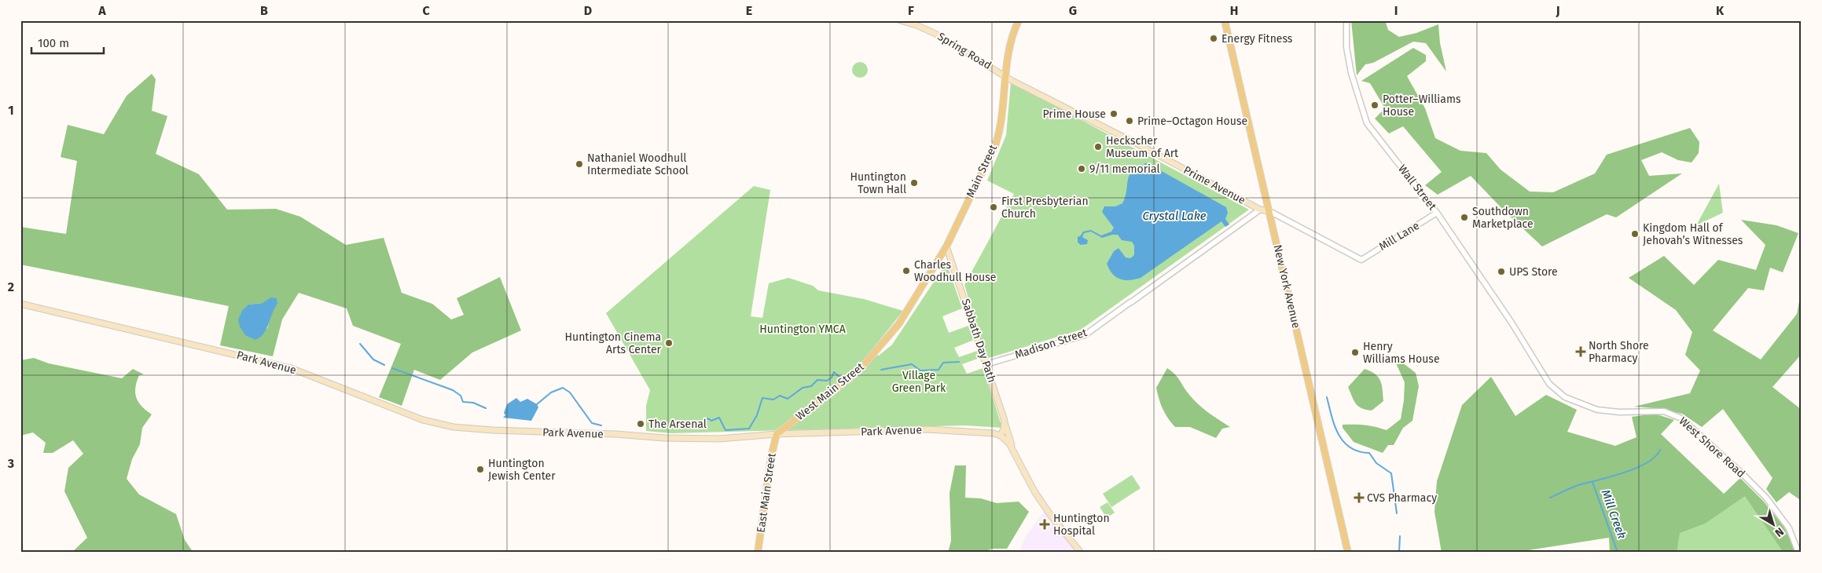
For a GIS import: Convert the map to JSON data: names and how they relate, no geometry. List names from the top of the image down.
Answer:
{
  "streets": {
    "main road": [
      "Spring Road",
      "Main Street",
      "Prime Avenue",
      "New York Avenue",
      "Sabbath Day Path",
      "Park Avenue",
      "West Main Street",
      "East Main Street"
    ],
    "street": [
      "Wall Street",
      "Mill Lane",
      "Madison Street",
      "West Shore Road"
    ]
  },
  "crossings": [
    ["Spring Road", "Main Street"],
    ["Spring Road", "Prime Avenue"],
    ["Main Street", "Prime Avenue"],
    ["Main Street", "Sabbath Day Path"],
    ["Main Street", "West Main Street"],
    ["Prime Avenue", "Mill Lane"],
    ["Prime Avenue", "New York Avenue"],
    ["Prime Avenue", "Madison Street"],
    ["Wall Street", "Mill Lane"],
    ["Wall Street", "West Shore Road"],
    ["Sabbath Day Path", "Madison Street"],
    ["Park Avenue", "West Main Street"],
    ["Park Avenue", "East Main Street"],
    ["West Main Street", "East Main Street"]
  ],
  "water": ["Crystal Lake", "Mill Creek"],
  "parks": ["Huntington YMCA", "Village Green Park"],
  "places": {
    "other": [
      "Energy Fitness",
      "Potter–Williams House",
      "Prime House",
      "Prime–Octagon House",
      "Heckscher Museum of Art",
      "Nathaniel Woodhull Intermediate School",
      "9/11 memorial",
      "Huntington Town Hall",
      "First Presbyterian Church",
      "Southdown Marketplace",
      "Kingdom Hall of Jehovah’s Witnesses",
      "Charles Woodhull House",
      "UPS Store",
      "Huntington Cinema Arts Center",
      "Henry Williams House",
      "The Arsenal",
      "Huntington Jewish Center"
    ],
    "health": ["North Shore Pharmacy", "CVS Pharmacy", "Huntington Hospital"]
  },
  "scale_bar": "100 m",
  "north": "bottom right",
  "grid": {
    "columns": [
      "A",
      "B",
      "C",
      "D",
      "E",
      "F",
      "G",
      "H",
      "I",
      "J",
      "K"
    ],
    "rows": ["1", "2", "3"]
  }
}
